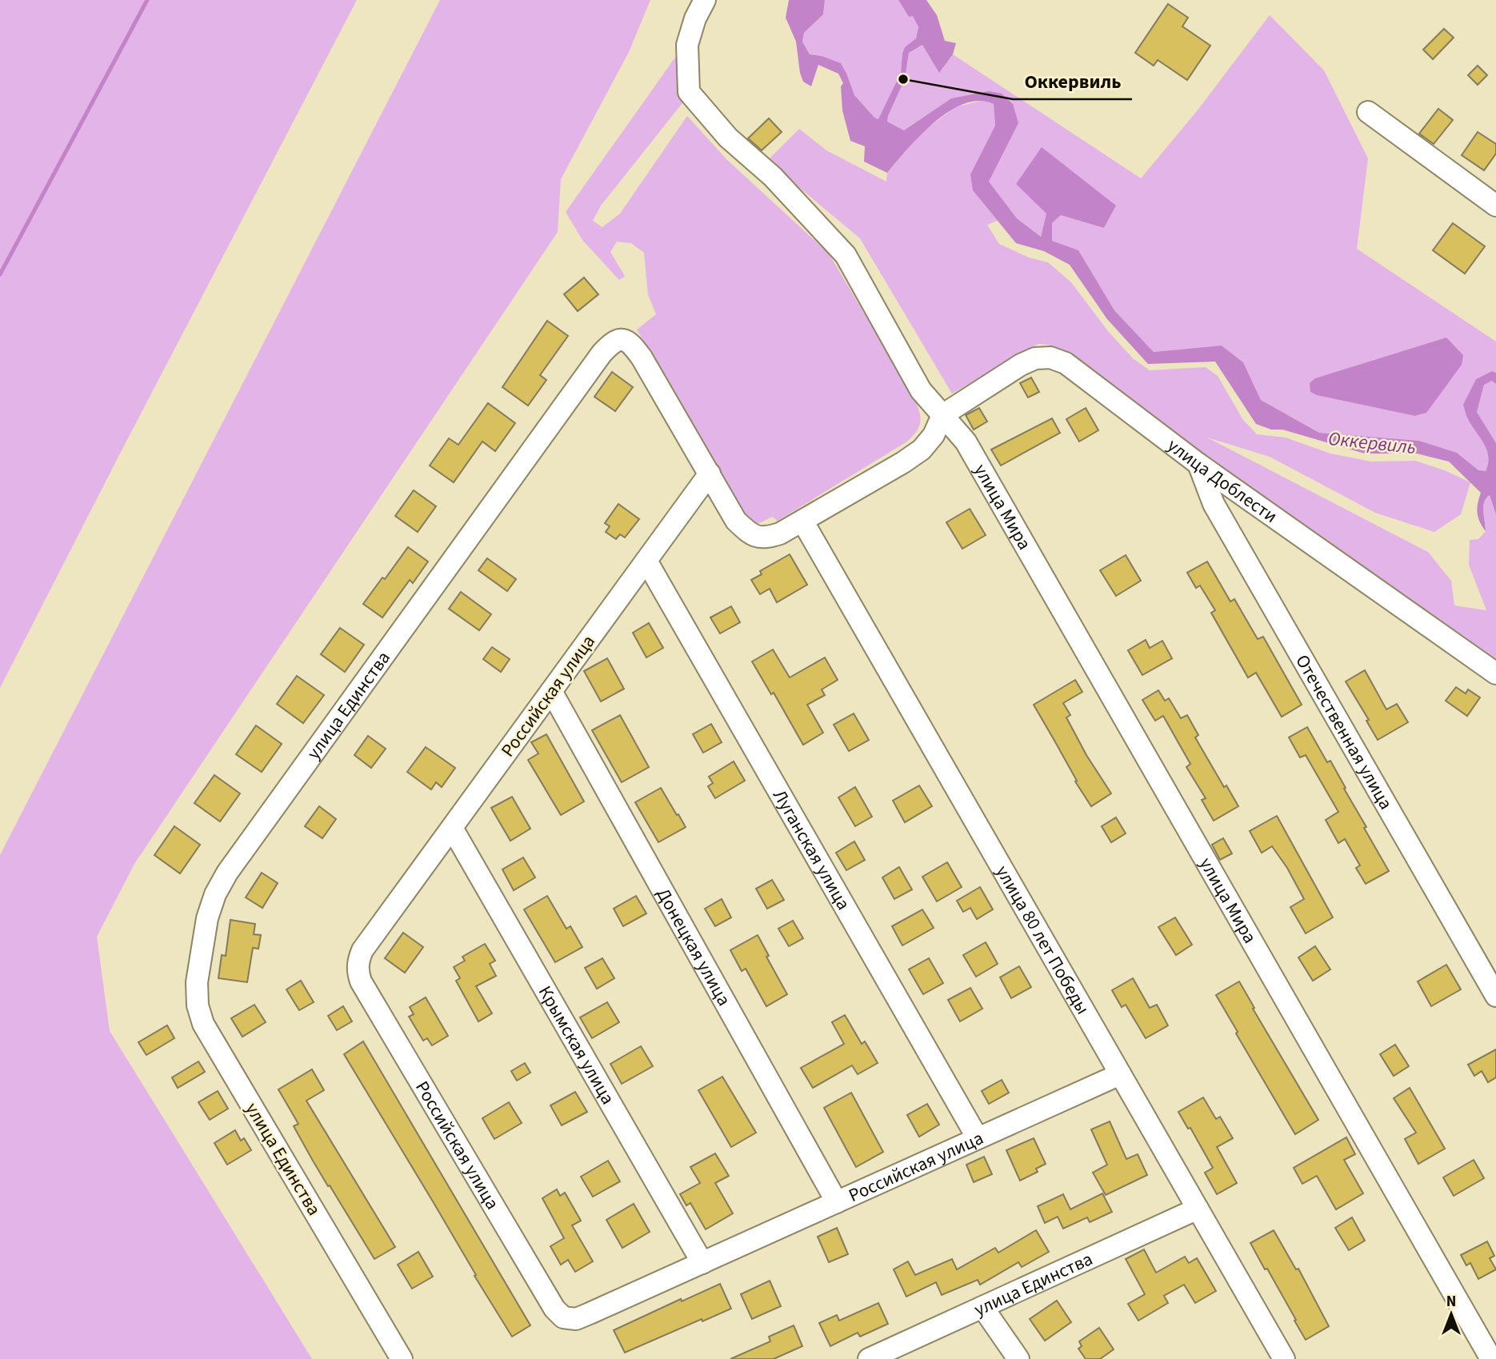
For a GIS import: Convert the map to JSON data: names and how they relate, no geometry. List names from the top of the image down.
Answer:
{
  "streets": {
    "street": [
      "улица Доблести",
      "улица Мира",
      "Российская улица",
      "улица Единства",
      "Отечественная улица",
      "Луганская улица",
      "улица 80 лет Победы",
      "Донецкая улица",
      "Крымская улица"
    ]
  },
  "crossings": [
    ["улица Доблести", "улица Мира"],
    ["улица Доблести", "улица Единства"],
    ["улица Доблести", "Отечественная улица"],
    ["улица Мира", "улица Единства"],
    ["Российская улица", "улица Единства"],
    ["Российская улица", "Луганская улица"],
    ["Российская улица", "улица 80 лет Победы"],
    ["Российская улица", "Донецкая улица"],
    ["Российская улица", "Крымская улица"],
    ["улица Единства", "улица 80 лет Победы"]
  ],
  "water": ["Оккервиль"],
  "places": ["Оккервиль"],
  "north": "top"
}
